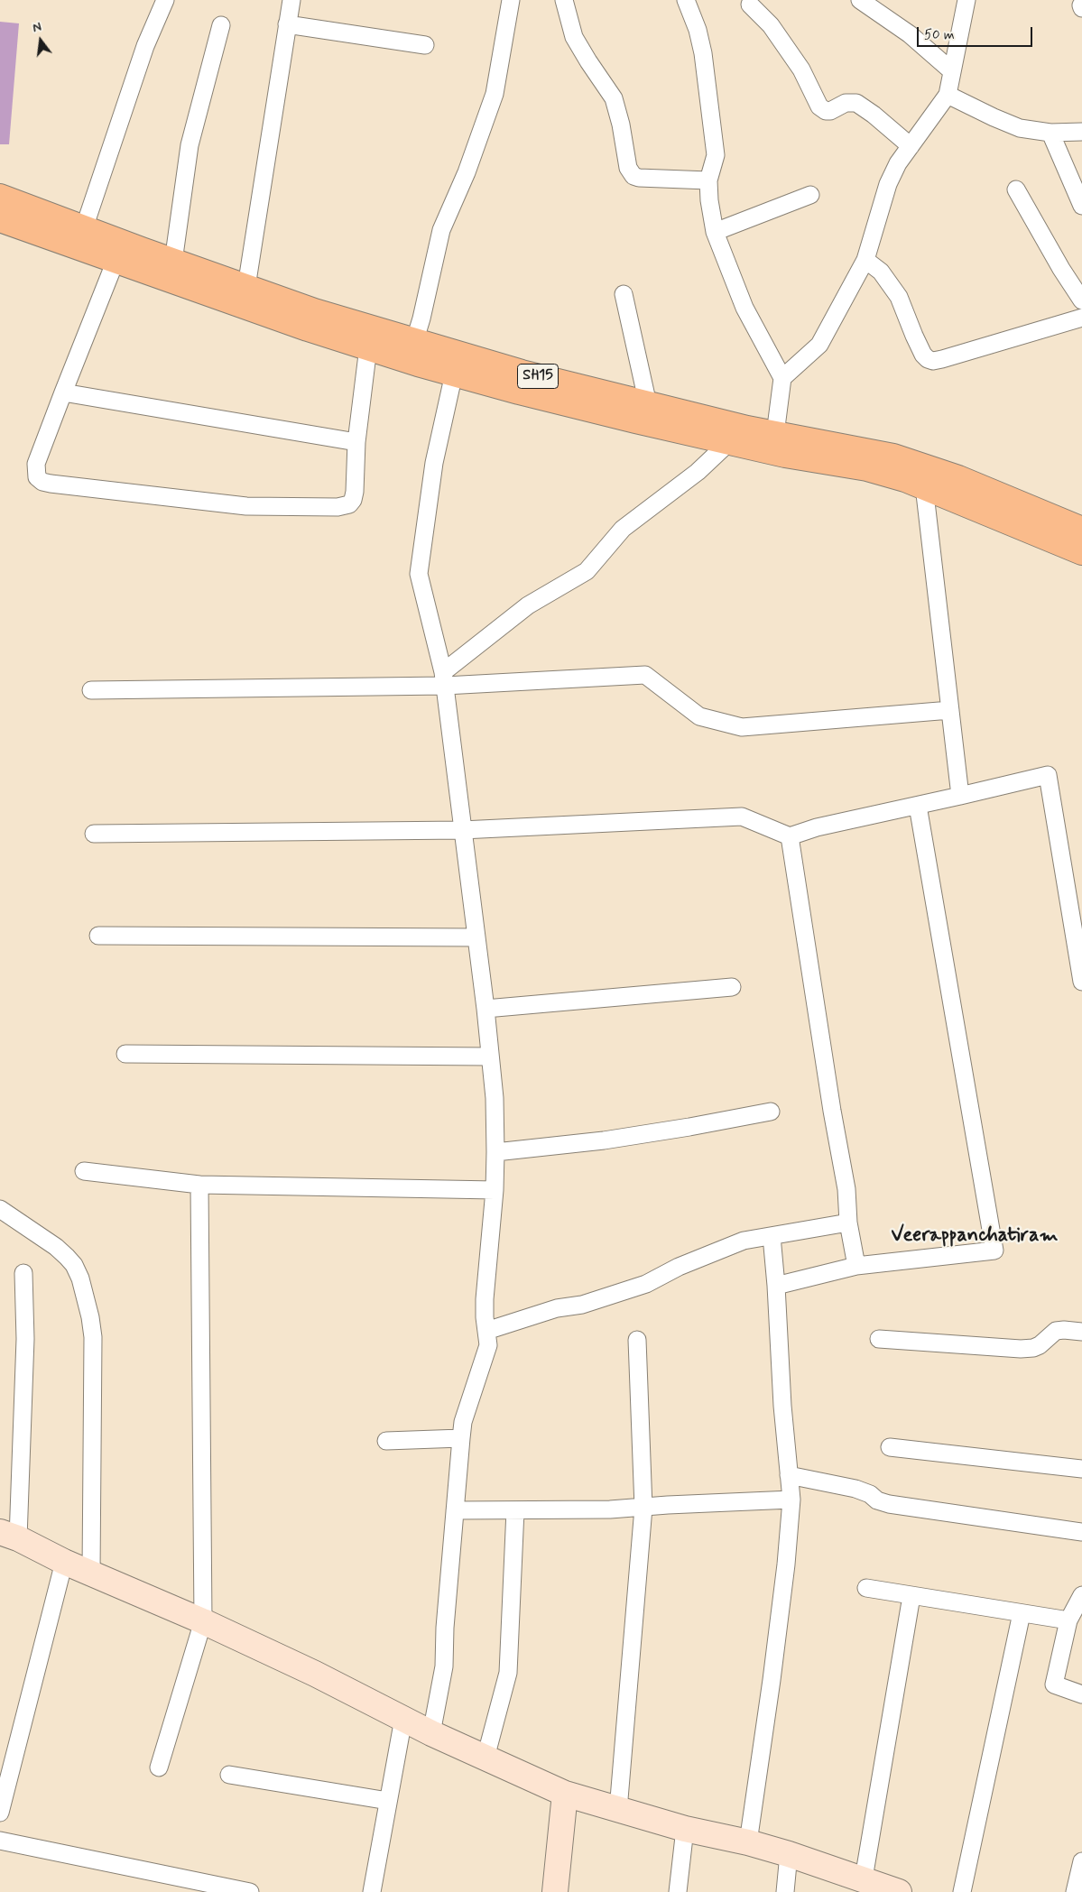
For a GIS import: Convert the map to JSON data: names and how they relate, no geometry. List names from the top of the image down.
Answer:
{
  "streets": {
    "main road": ["SH15"]
  },
  "districts": ["Veerappanchatiram"],
  "scale_bar": "50 m",
  "north": "top"
}
